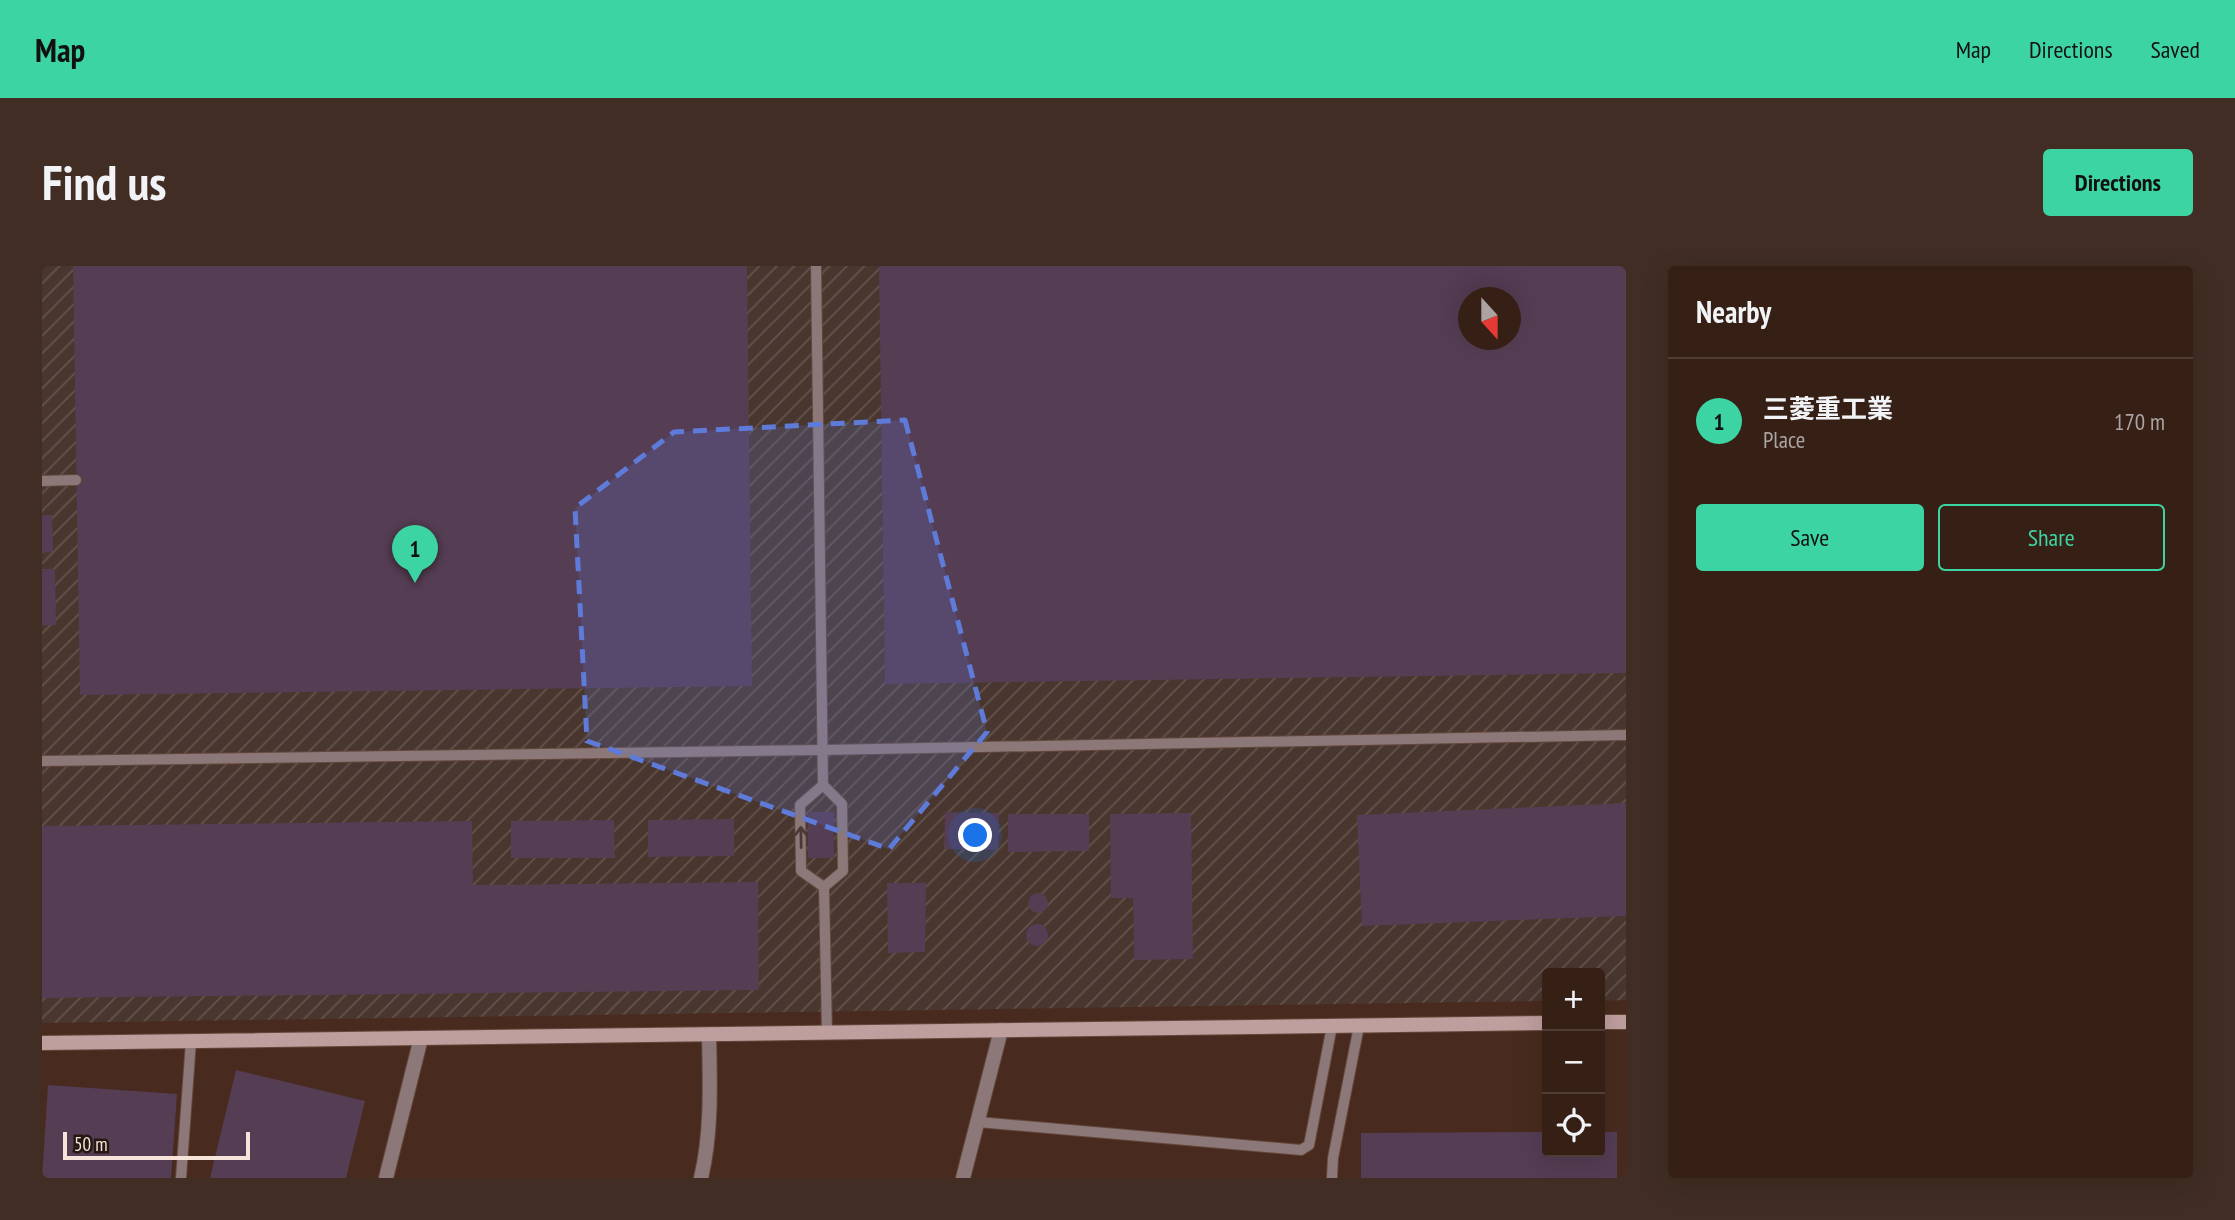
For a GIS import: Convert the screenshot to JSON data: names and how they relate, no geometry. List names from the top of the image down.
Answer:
{
  "scale_bar": "50 m",
  "north": "bottom",
  "page": {
    "header": "Map",
    "nav": ["Map", "Directions", "Saved"],
    "buttons": [
      "Directions",
      ["Save", "Share"]
    ],
    "title": "Find us",
    "heading": "Nearby",
    "list": [
      {
        "mark": "1",
        "name": "三菱重工業",
        "note": "Place",
        "value": "170 m"
      }
    ],
    "pins": "1",
    "map_buttons": ["+", "−"],
    "scale": "50 m"
  }
}
